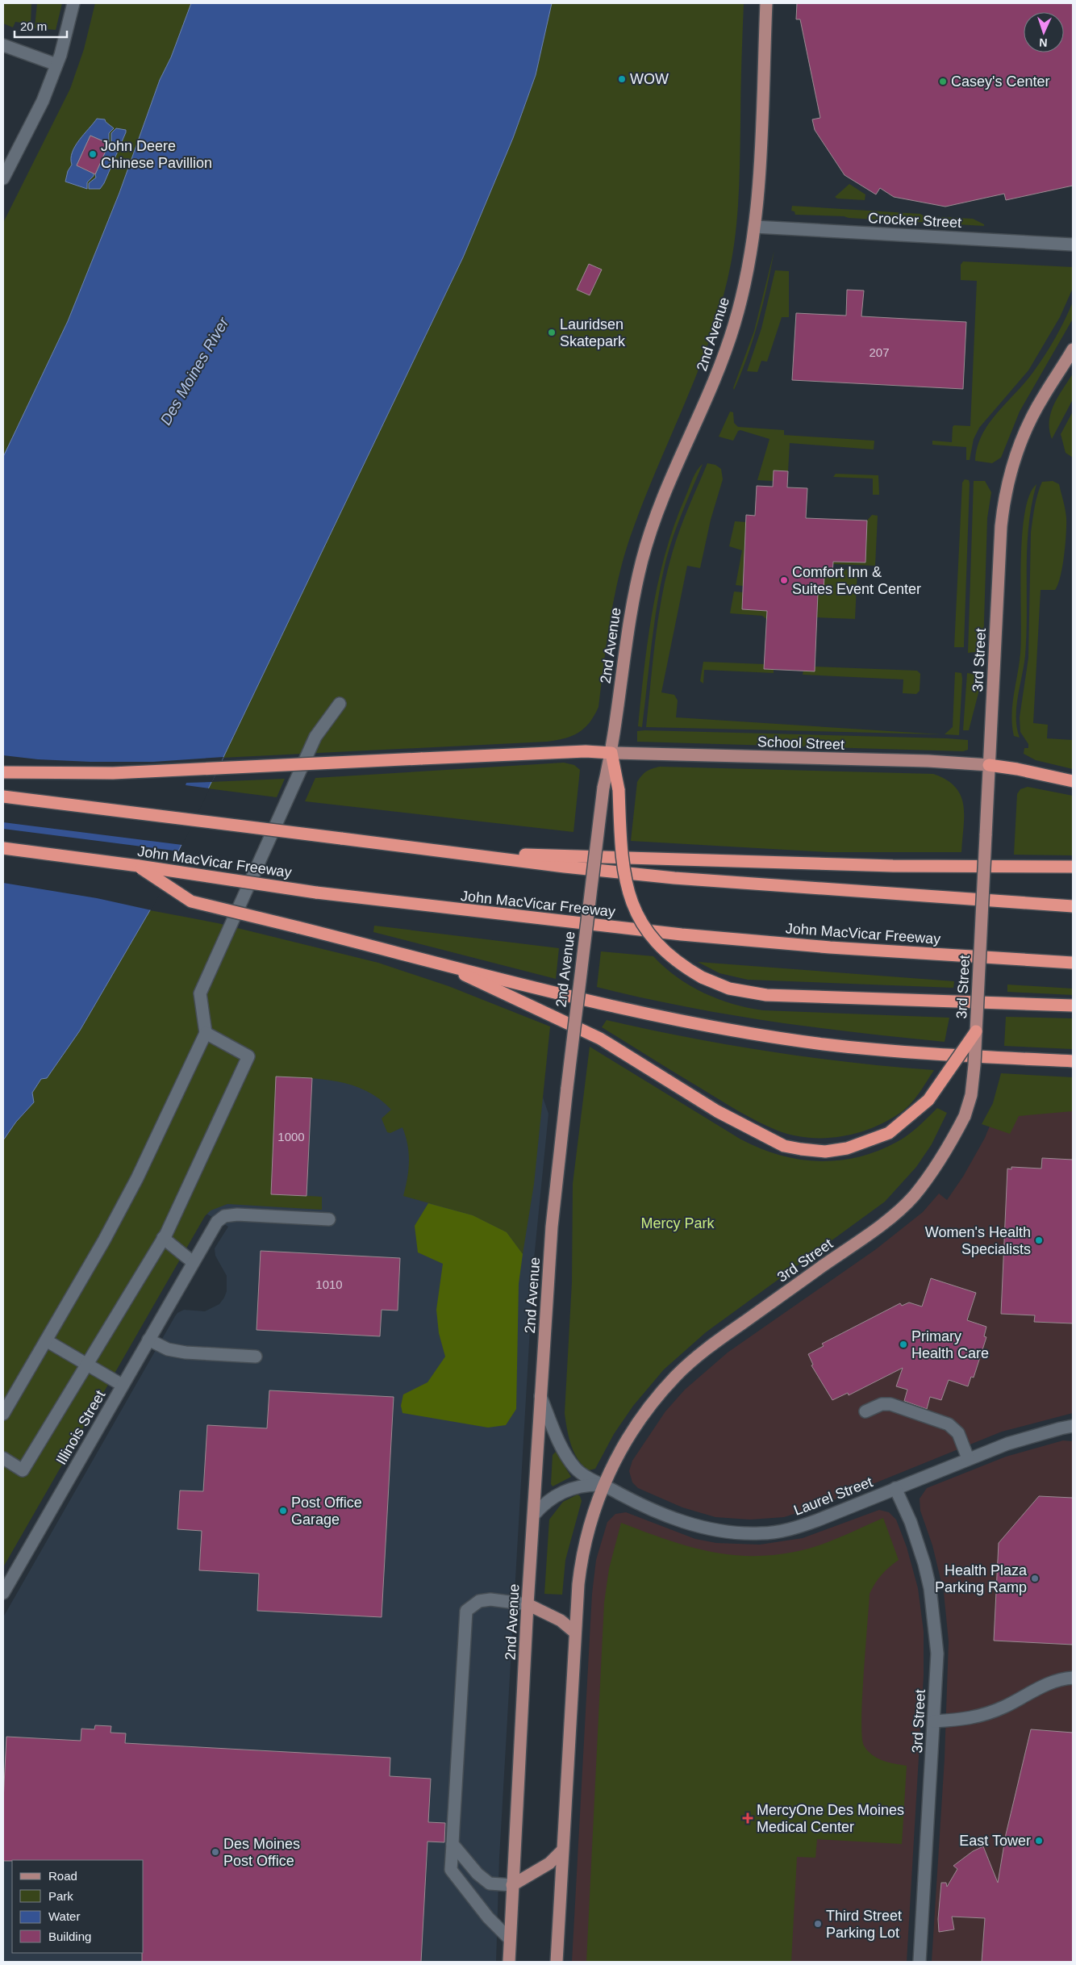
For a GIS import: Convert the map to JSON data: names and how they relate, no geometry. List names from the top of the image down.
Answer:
{
  "streets": {
    "highway": ["John MacVicar Freeway"],
    "main road": ["2nd Avenue", "3rd Street", "School Street"],
    "street": ["Crocker Street", "Illinois Street", "Laurel Street"]
  },
  "crossings": [
    ["Crocker Street", "2nd Avenue"],
    ["2nd Avenue", "School Street"],
    ["2nd Avenue", "Laurel Street"],
    ["3rd Street", "School Street"],
    ["3rd Street", "Laurel Street"]
  ],
  "water": ["Des Moines River"],
  "parks": ["Mercy Park"],
  "places": {
    "other": [
      "WOW",
      "Casey's Center",
      "John Deere Chinese Pavillion",
      "Lauridsen Skatepark",
      "Comfort Inn & Suites Event Center",
      "Women's Health Specialists",
      "Primary Health Care",
      "Post Office Garage",
      "Health Plaza Parking Ramp",
      "East Tower",
      "Des Moines Post Office",
      "Third Street Parking Lot"
    ],
    "health": ["MercyOne Des Moines Medical Center"]
  },
  "house_numbers": ["207", "1000", "1010"],
  "legend": [
    "Road",
    "Park",
    "Water",
    "Building"
  ],
  "scale_bar": "20 m",
  "north": "bottom"
}
